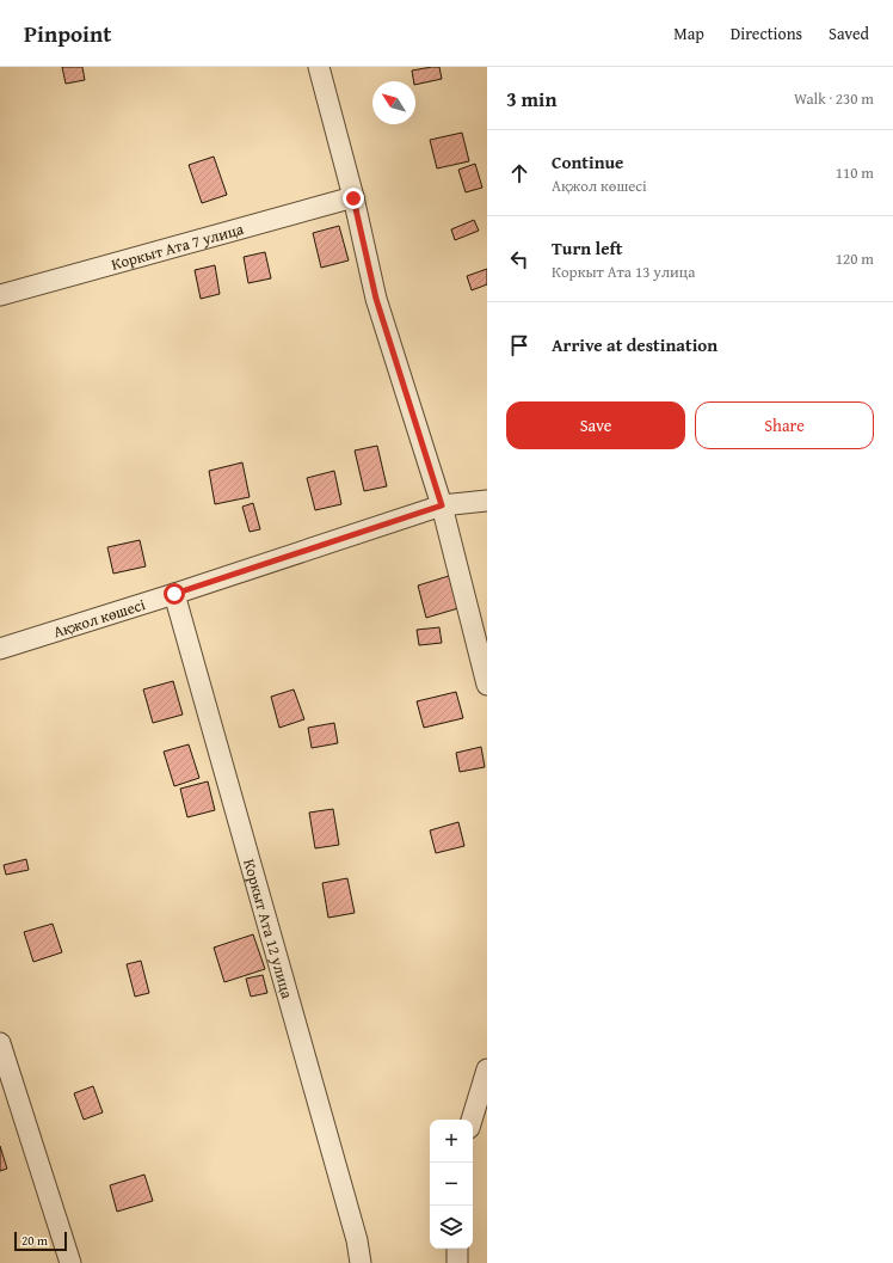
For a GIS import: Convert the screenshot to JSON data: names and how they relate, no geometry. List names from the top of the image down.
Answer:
{
  "streets": {
    "street": ["Коркыт Ата 7 улица", "Ақжол көшесі", "Коркыт Ата 12 улица"]
  },
  "crossings": [
    ["Ақжол көшесі", "Коркыт Ата 12 улица"]
  ],
  "scale_bar": "20 m",
  "north": "top left",
  "page": {
    "header": "Pinpoint",
    "nav": ["Map", "Directions", "Saved"],
    "heading": ["3 min", "Walk · 230 m"],
    "list": [
      ["Continue", "Ақжол көшесі", "110 m"],
      ["Turn left", "Коркыт Ата 13 улица", "120 m"],
      "Arrive at destination"
    ],
    "buttons": ["Save", "Share"],
    "map_buttons": ["+", "−"],
    "scale": "20 m"
  }
}
